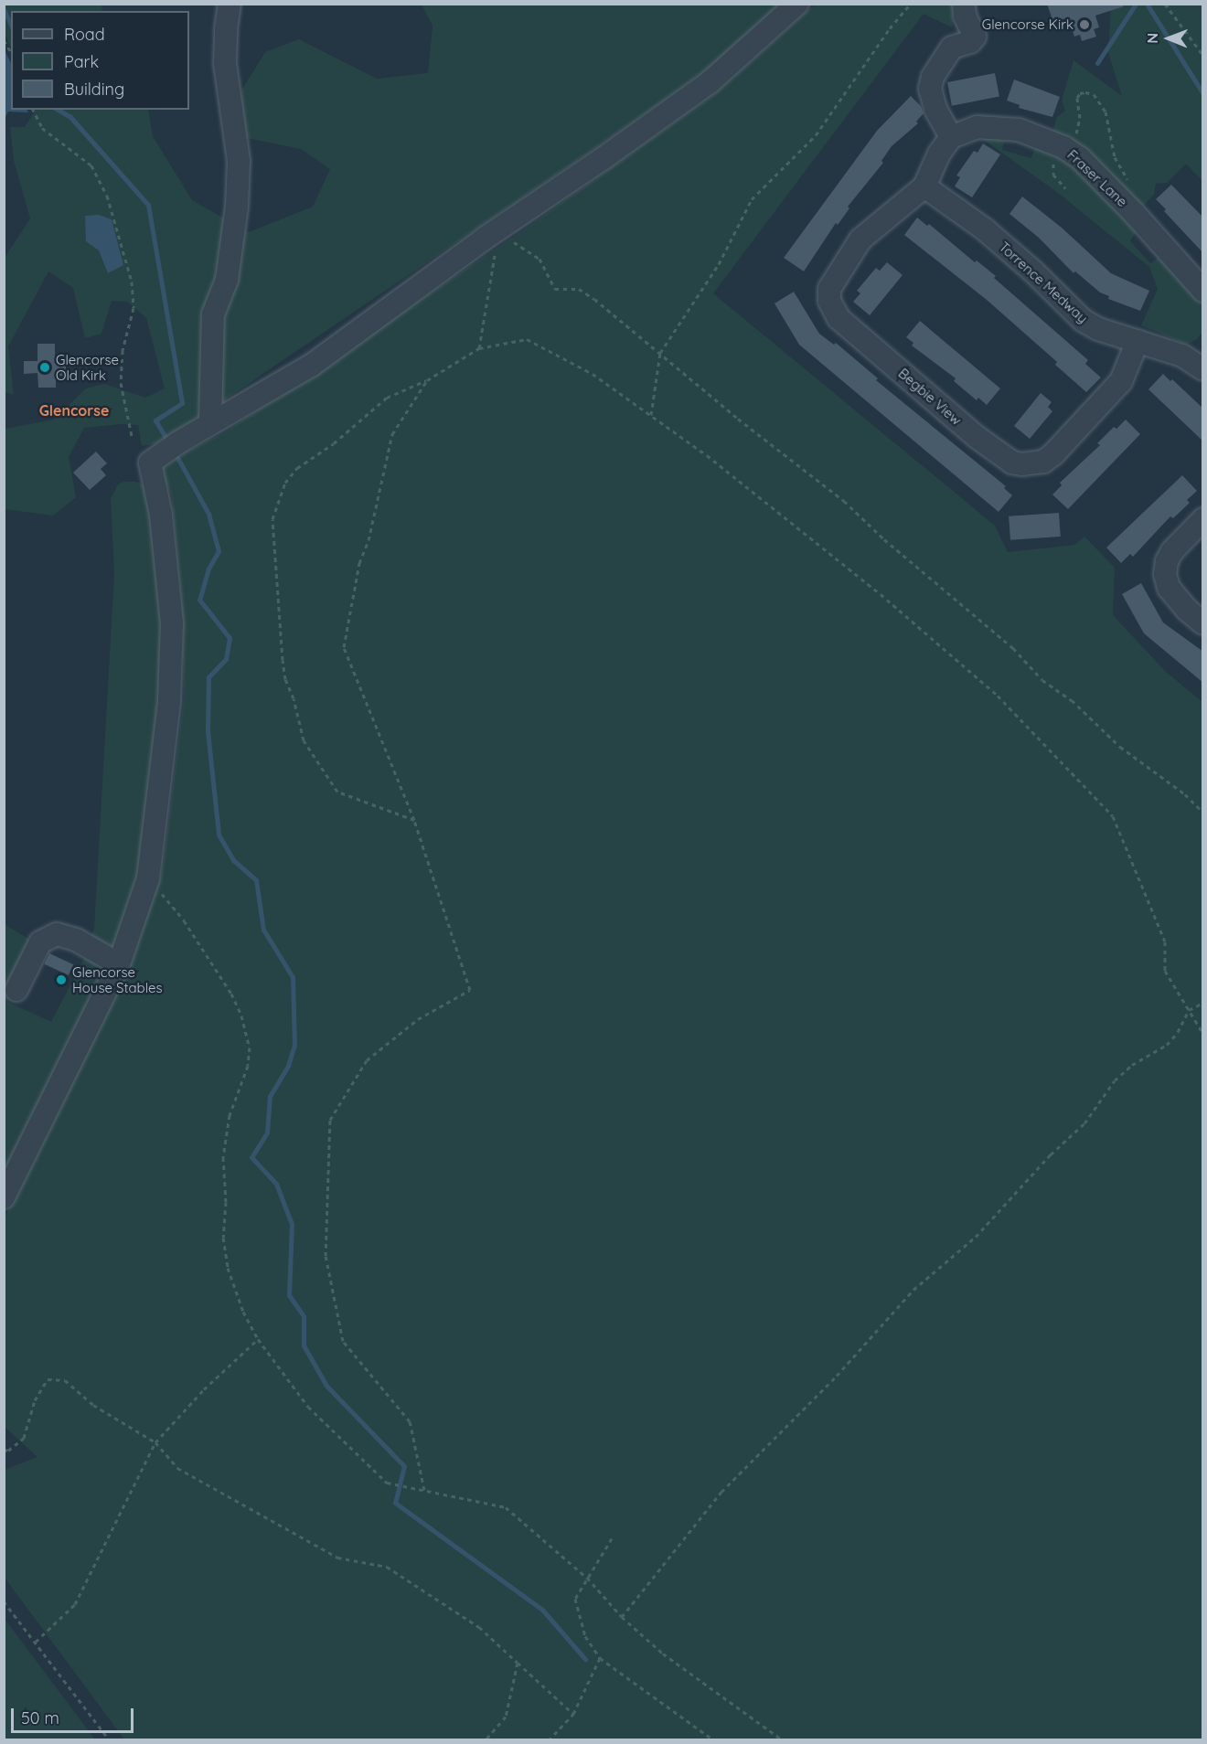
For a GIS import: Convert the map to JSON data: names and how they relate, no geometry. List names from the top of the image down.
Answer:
{
  "streets": {
    "street": ["Fraser Lane", "Torrence Medway", "Begbie View"]
  },
  "crossings": [
    ["Torrence Medway", "Begbie View"]
  ],
  "districts": ["Glencorse"],
  "places": ["Glencorse Kirk", "Glencorse Old Kirk", "Glencorse House Stables"],
  "legend": ["Road", "Park", "Building"],
  "scale_bar": "50 m",
  "north": "left"
}
